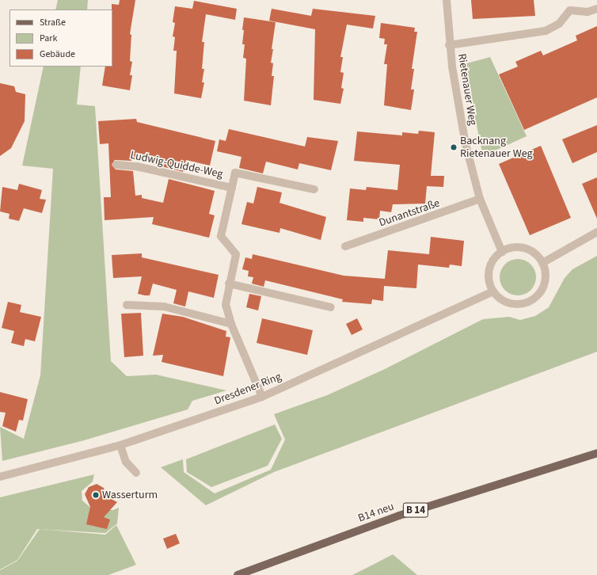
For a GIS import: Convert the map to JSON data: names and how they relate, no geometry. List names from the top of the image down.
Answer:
{
  "streets": {
    "main road": ["B 14", "B14 neu"],
    "street": [
      "Rietenauer Weg",
      "Ludwig-Quidde-Weg",
      "Dunantstraße",
      "Dresdener Ring"
    ]
  },
  "crossings": [
    ["Rietenauer Weg", "Dunantstraße"],
    ["Rietenauer Weg", "Dresdener Ring"],
    ["Ludwig-Quidde-Weg", "Dresdener Ring"]
  ],
  "places": ["Backnang Rietenauer Weg", "Wasserturm"],
  "legend": ["Straße", "Park", "Gebäude"]
}
